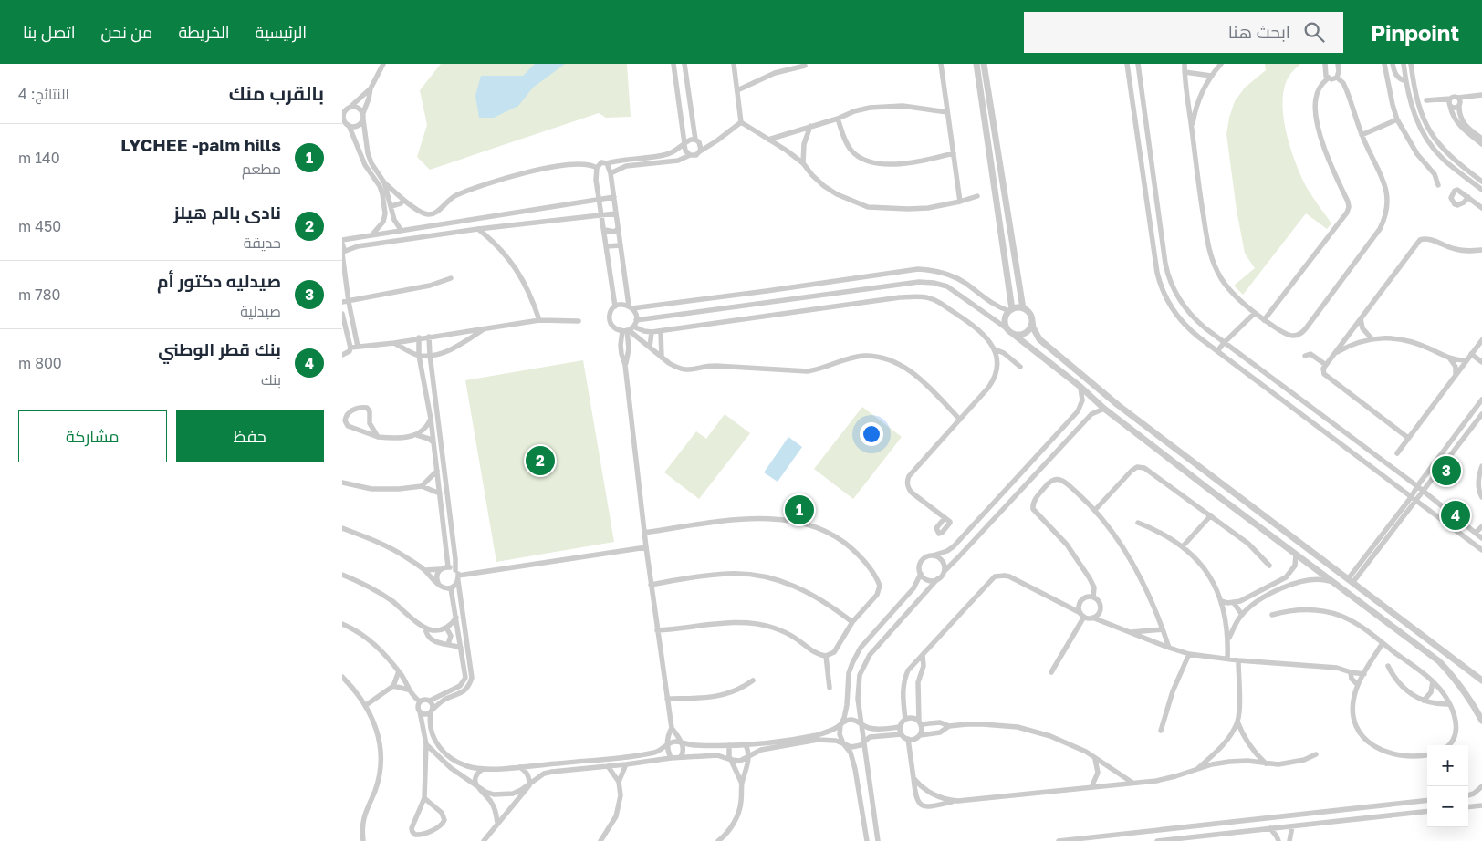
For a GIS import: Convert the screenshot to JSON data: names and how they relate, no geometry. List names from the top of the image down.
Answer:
{
  "page": {
    "header": "Pinpoint",
    "search": "ابحث هنا",
    "nav": [
      "الرئيسية",
      "الخريطة",
      "من نحن",
      "اتصل بنا"
    ],
    "heading": ["بالقرب منك", "النتائج: 4"],
    "list": [
      {
        "mark": "1",
        "name": "LYCHEE -palm hills",
        "note": "مطعم",
        "value": "140 m"
      },
      {
        "mark": "2",
        "name": "نادى بالم هيلز",
        "note": "حديقة",
        "value": "450 m"
      },
      {
        "mark": "3",
        "name": "صيدليه دكتور أم",
        "note": "صيدلية",
        "value": "780 m"
      },
      {
        "mark": "4",
        "name": "بنك قطر الوطني",
        "note": "بنك",
        "value": "800 m"
      }
    ],
    "buttons": ["حفظ", "مشاركة"],
    "pins": [
      "2",
      "3",
      "1",
      "4"
    ],
    "map_buttons": ["+", "−"]
  }
}
